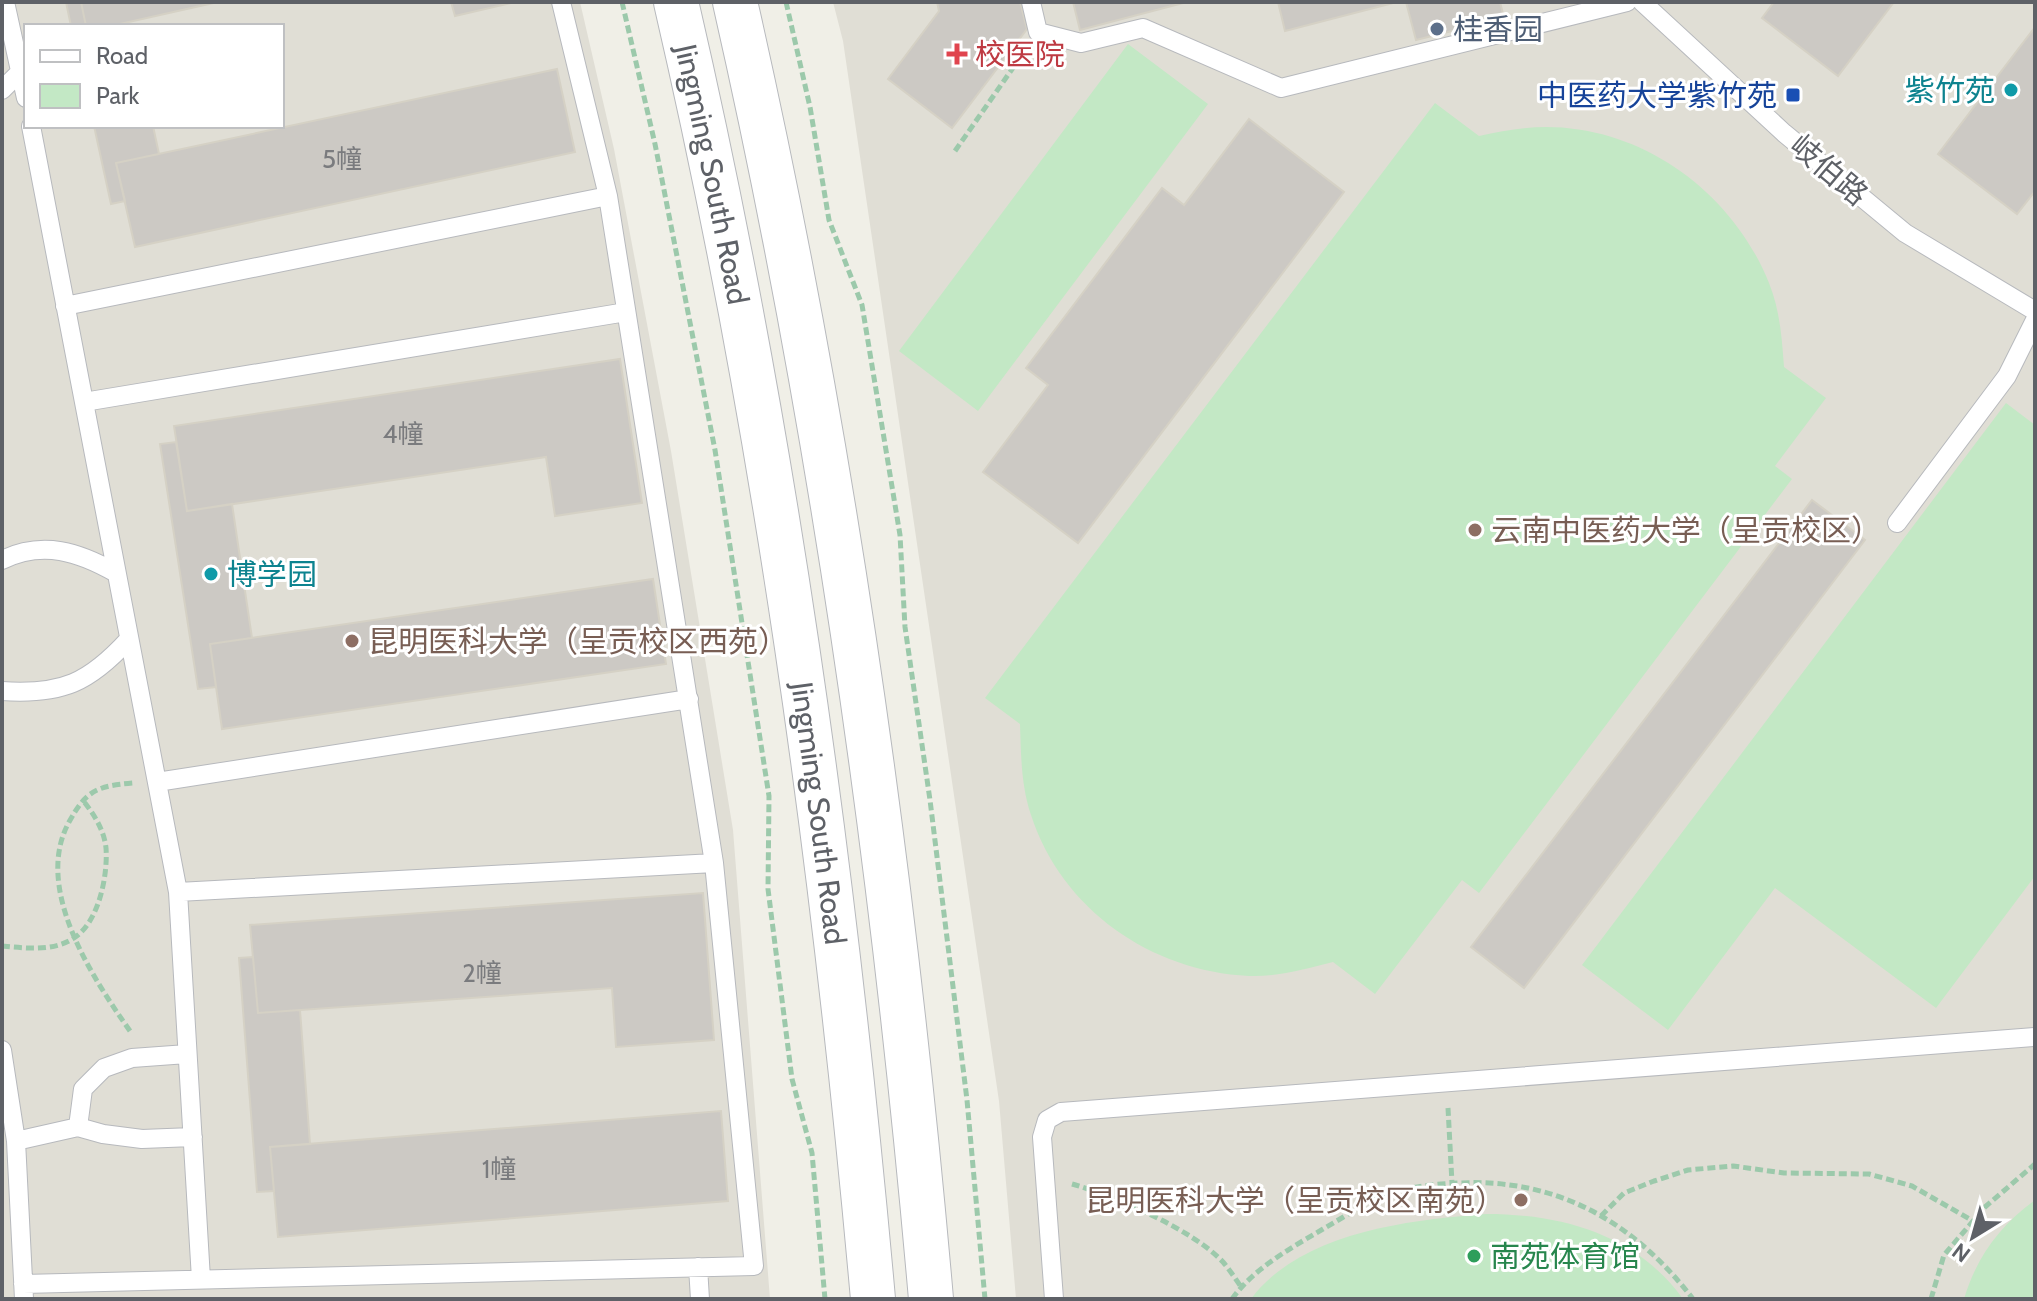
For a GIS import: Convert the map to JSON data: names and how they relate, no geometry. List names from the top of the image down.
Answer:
{
  "streets": {
    "street": ["Jingming South Road"],
    "lane": ["岐伯路"]
  },
  "places": {
    "other": [
      "桂香园",
      "紫竹苑",
      "云南中医药大学（呈贡校区）",
      "博学园",
      "昆明医科大学（呈贡校区西苑）",
      "昆明医科大学（呈贡校区南苑）",
      "南苑体育馆"
    ],
    "health": ["校医院"],
    "transit": ["中医药大学紫竹苑"]
  },
  "house_numbers": [
    "5幢",
    "4幢",
    "2幢",
    "1幢"
  ],
  "legend": ["Road", "Park"],
  "north": "bottom left"
}
